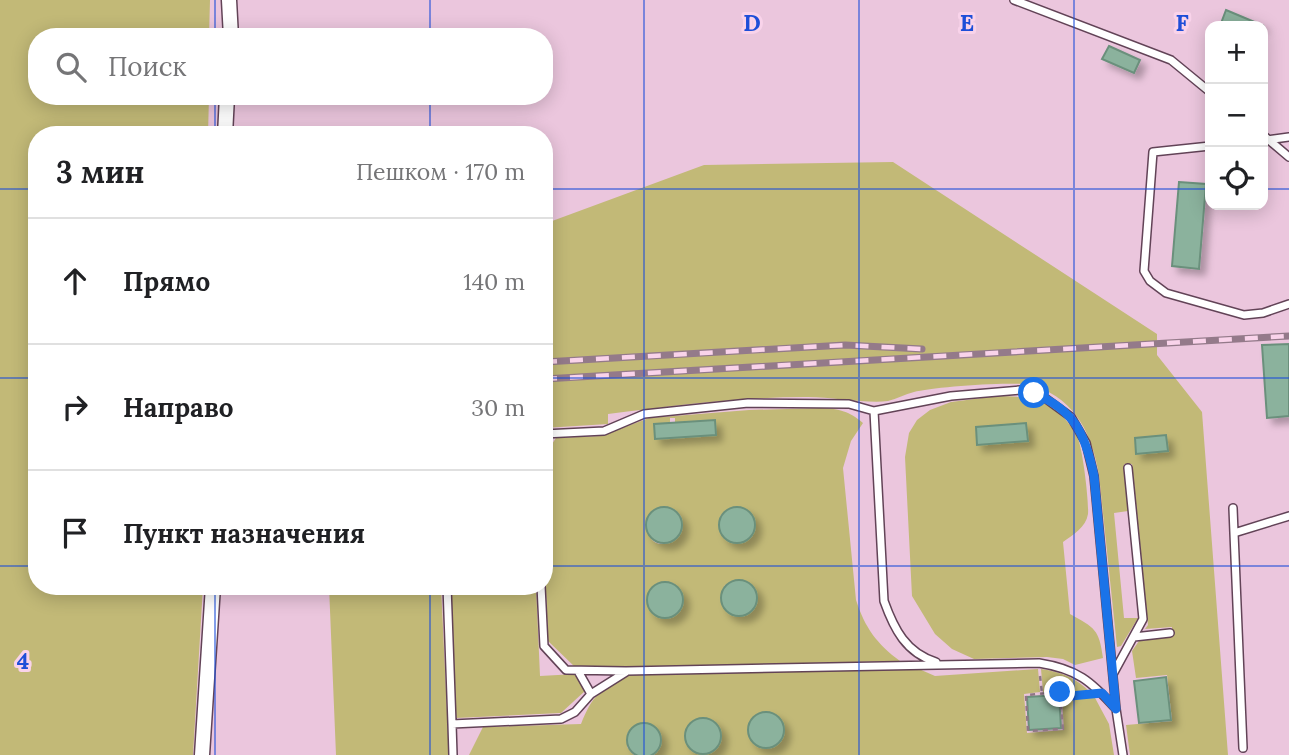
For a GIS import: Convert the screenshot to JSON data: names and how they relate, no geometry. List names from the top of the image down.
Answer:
{
  "page": {
    "map_buttons": ["+", "−"],
    "search": "Поиск",
    "heading": ["3 мин", "Пешком · 170 m"],
    "list": [
      ["Прямо", "140 m"],
      ["Направо", "30 m"],
      "Пункт назначения"
    ]
  },
  "grid": {
    "columns": ["D", "E", "F"],
    "rows": ["4"]
  }
}
